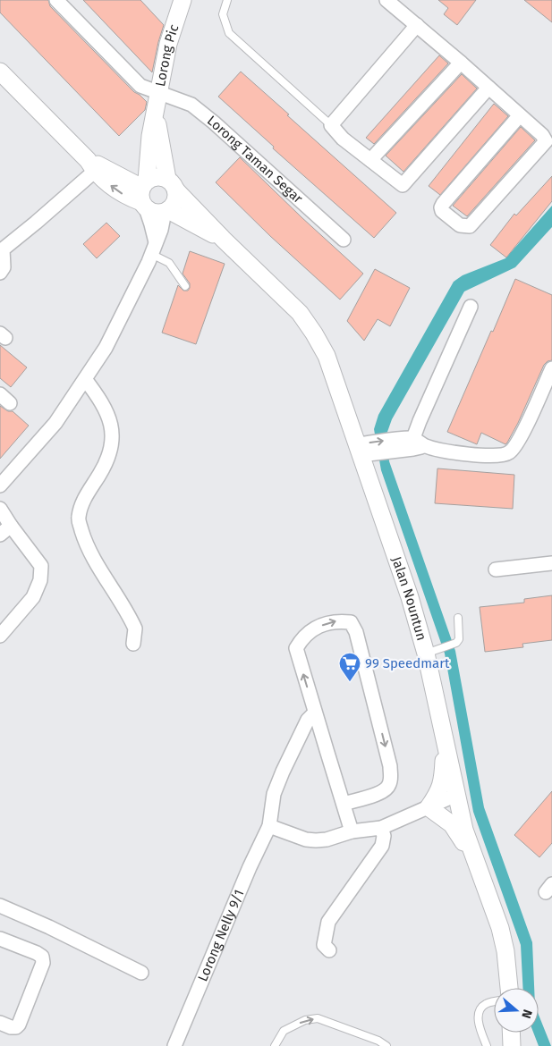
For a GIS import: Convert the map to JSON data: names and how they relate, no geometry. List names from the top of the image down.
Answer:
{
  "streets": {
    "street": [
      "Lorong Pic",
      "Lorong Taman Segar",
      "Jalan Nountun",
      "Lorong Nelly 9/1"
    ]
  },
  "crossings": [
    ["Lorong Pic", "Lorong Taman Segar"],
    ["Lorong Pic", "Jalan Nountun"]
  ],
  "places": {
    "supermarket": ["99 Speedmart"]
  },
  "north": "right"
}
